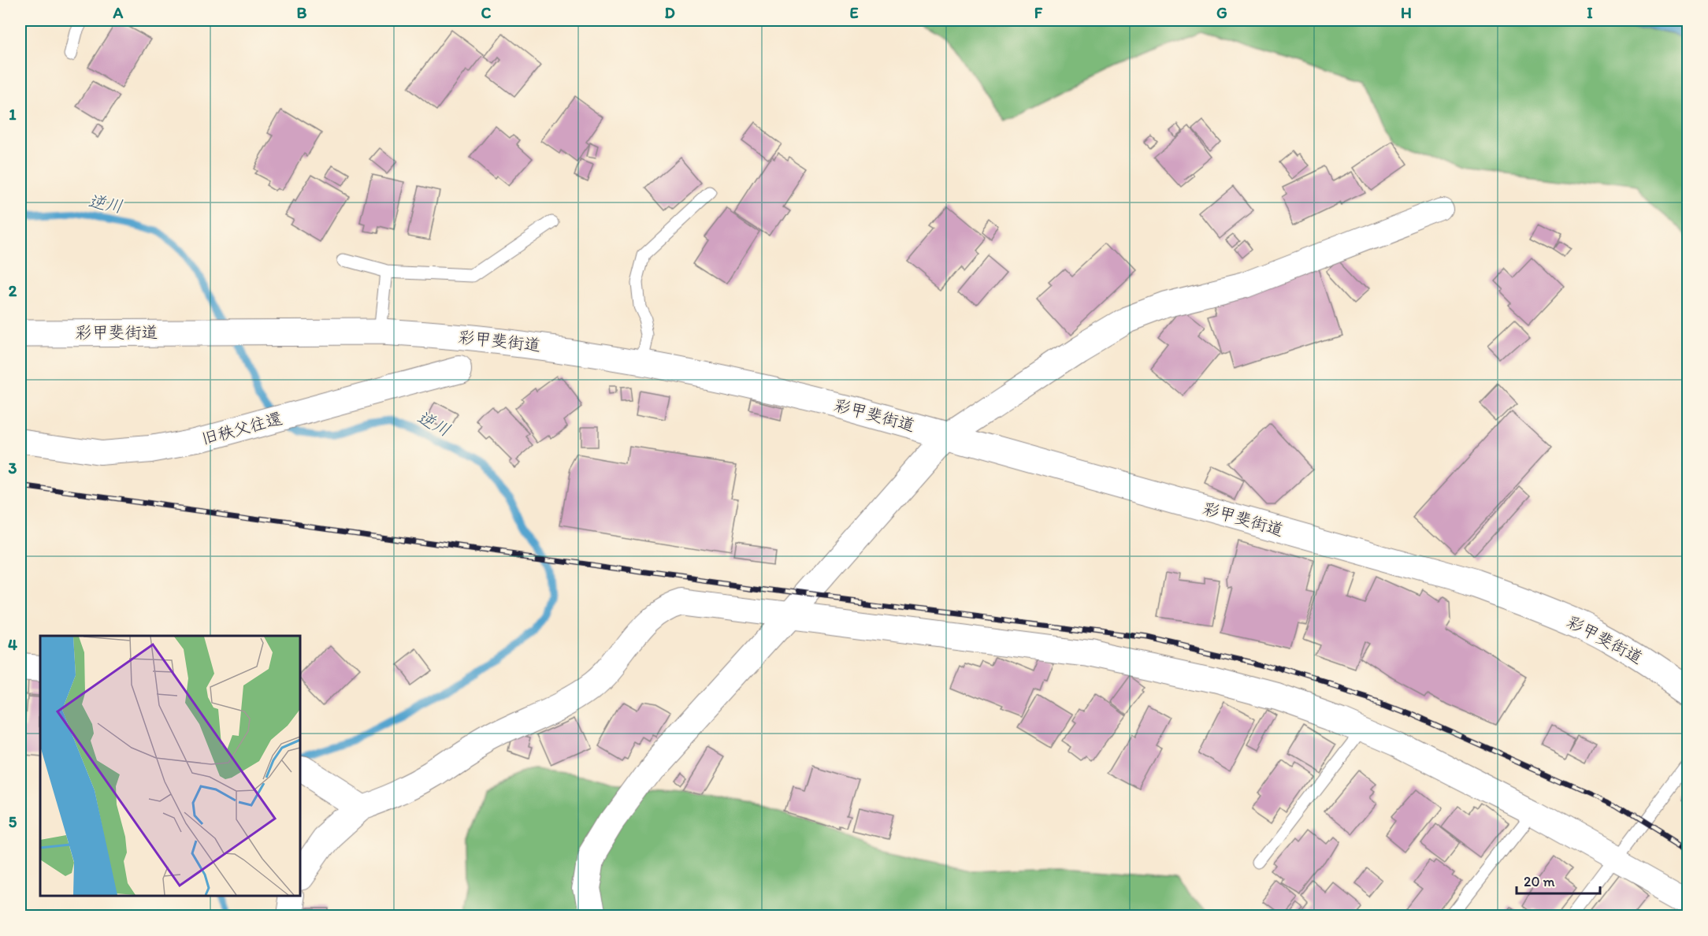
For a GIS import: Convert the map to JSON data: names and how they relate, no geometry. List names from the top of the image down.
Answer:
{
  "streets": {
    "highway": ["彩甲斐街道"],
    "street": ["旧秩父往還"]
  },
  "water": ["逆川"],
  "scale_bar": "20 m",
  "grid": {
    "columns": [
      "A",
      "B",
      "C",
      "D",
      "E",
      "F",
      "G",
      "H",
      "I"
    ],
    "rows": [
      "1",
      "2",
      "3",
      "4",
      "5"
    ]
  }
}
